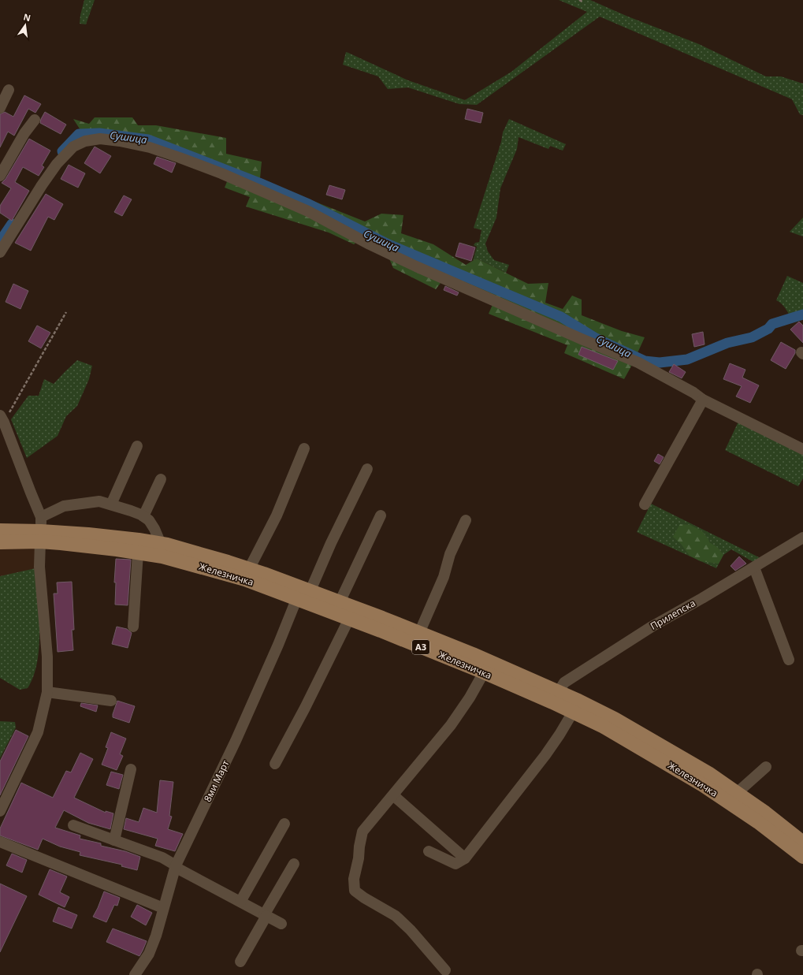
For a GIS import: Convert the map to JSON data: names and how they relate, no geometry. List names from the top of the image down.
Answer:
{
  "streets": {
    "main road": ["Железничка", "A3"],
    "street": ["Прилепска", "8ми Март"]
  },
  "crossings": [
    ["Железничка", "Прилепска"],
    ["Железничка", "8ми Март"]
  ],
  "water": ["Сушица"],
  "north": "top"
}
